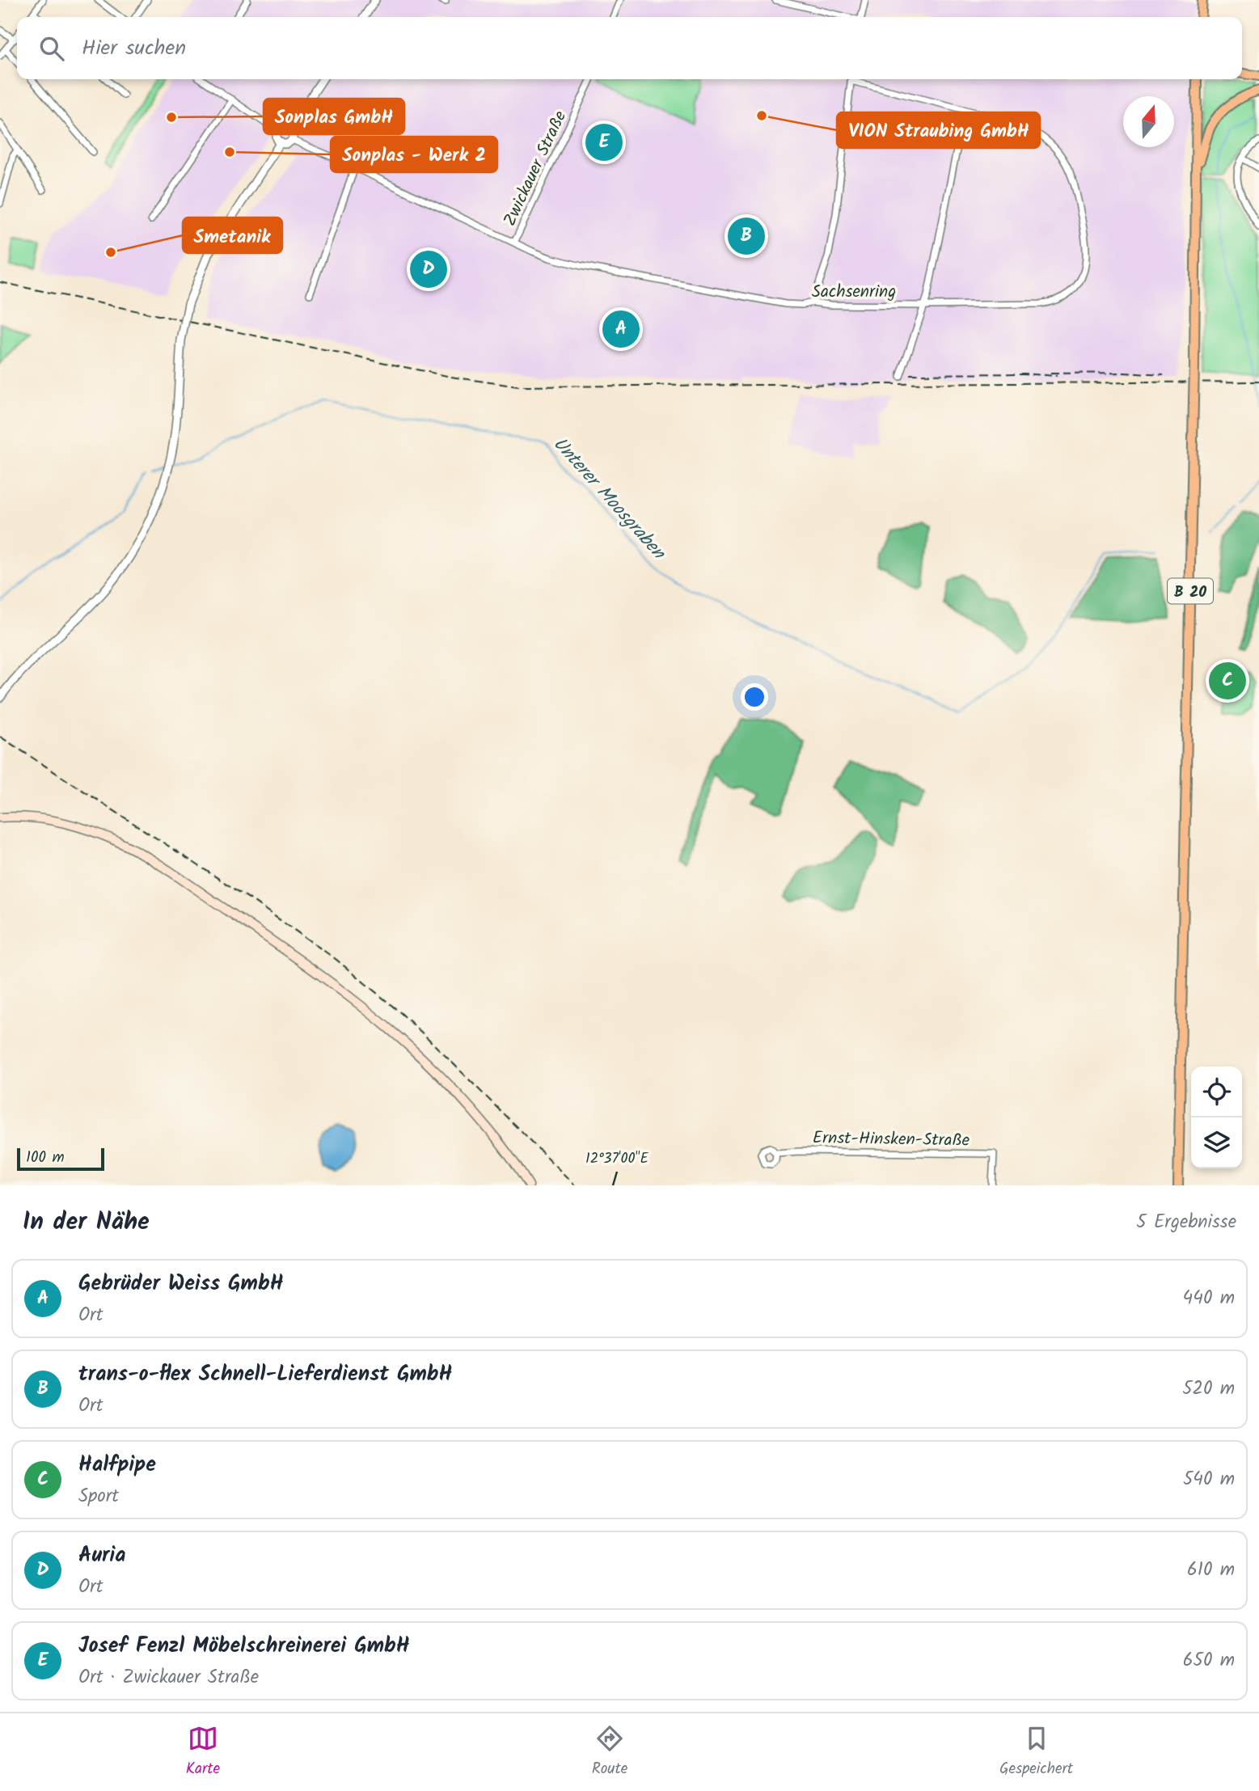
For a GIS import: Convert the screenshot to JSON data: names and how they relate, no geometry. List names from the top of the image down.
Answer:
{
  "streets": {
    "highway": ["B 20"],
    "street": ["Zwickauer Straße", "Sachsenring", "Ernst-Hinsken-Straße"]
  },
  "crossings": [
    ["Zwickauer Straße", "Sachsenring"]
  ],
  "water": ["Unterer Moosgraben"],
  "places": [
    "VION Straubing GmbH",
    "Sonplas GmbH",
    "Sonplas - Werk 2",
    "Smetanik"
  ],
  "scale_bar": "100 m",
  "north": "top",
  "page": {
    "search": "Hier suchen",
    "pins": [
      "E",
      "B",
      "D",
      "A",
      "C"
    ],
    "scale": "100 m",
    "heading": ["In der Nähe", "5 Ergebnisse"],
    "list": [
      {
        "mark": "A",
        "name": "Gebrüder Weiss GmbH",
        "note": "Ort",
        "value": "440 m"
      },
      {
        "mark": "B",
        "name": "trans-o-flex Schnell-Lieferdienst GmbH",
        "note": "Ort",
        "value": "520 m"
      },
      {
        "mark": "C",
        "name": "Halfpipe",
        "note": "Sport",
        "value": "540 m"
      },
      {
        "mark": "D",
        "name": "Auria",
        "note": "Ort",
        "value": "610 m"
      },
      {
        "mark": "E",
        "name": "Josef Fenzl Möbelschreinerei GmbH",
        "note": "Ort · Zwickauer Straße",
        "value": "650 m"
      }
    ],
    "nav": ["Karte", "Route", "Gespeichert"]
  },
  "coordinates": ["12°37'00\"E"]
}
